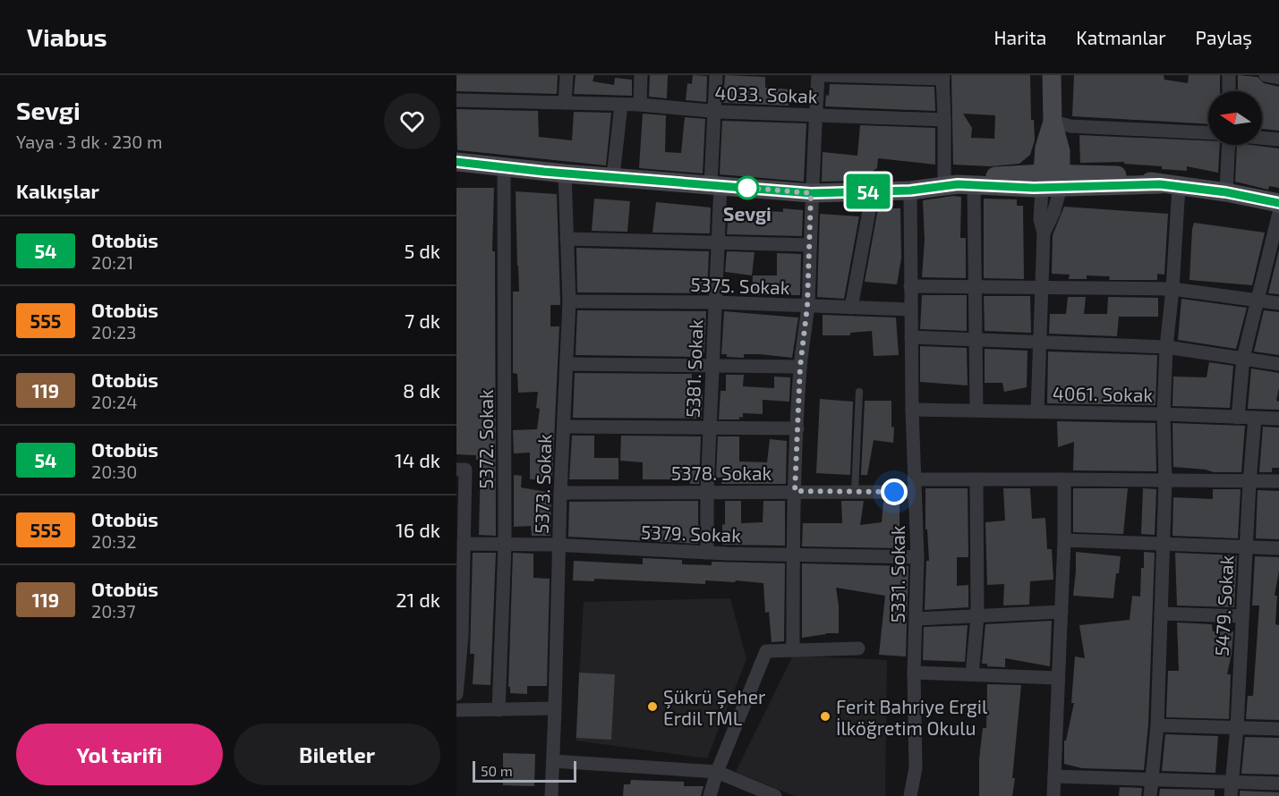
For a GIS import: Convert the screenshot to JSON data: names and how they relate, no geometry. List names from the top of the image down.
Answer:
{
  "streets": {
    "street": [
      "4033. Sokak",
      "5375. Sokak",
      "5381. Sokak",
      "4061. Sokak",
      "5372. Sokak",
      "5378. Sokak",
      "5373. Sokak",
      "5379. Sokak",
      "5331. Sokak",
      "5479. Sokak"
    ]
  },
  "crossings": [
    ["4033. Sokak", "5381. Sokak"],
    ["5375. Sokak", "5381. Sokak"],
    ["5375. Sokak", "5373. Sokak"],
    ["5375. Sokak", "5331. Sokak"],
    ["5381. Sokak", "5378. Sokak"],
    ["5381. Sokak", "5379. Sokak"],
    ["4061. Sokak", "5479. Sokak"],
    ["5372. Sokak", "5379. Sokak"],
    ["5378. Sokak", "5373. Sokak"],
    ["5378. Sokak", "5331. Sokak"],
    ["5378. Sokak", "5479. Sokak"],
    ["5373. Sokak", "5379. Sokak"],
    ["5379. Sokak", "5331. Sokak"]
  ],
  "places": ["Sevgi", "Şükrü Şeher Erdil TML", "Ferit Bahriye Ergil İlköğretim Okulu"],
  "lines": ["bus line 54"],
  "scale_bar": "50 m",
  "north": "left",
  "page": {
    "header": "Viabus",
    "nav": ["Harita", "Katmanlar", "Paylaş"],
    "heading": [
      ["Sevgi", "Yaya · 3 dk · 230 m"],
      "Kalkışlar"
    ],
    "on_map": "54",
    "list": [
      {
        "mark": "54",
        "name": "Otobüs",
        "note": "20:21",
        "value": "5 dk"
      },
      {
        "mark": "555",
        "name": "Otobüs",
        "note": "20:23",
        "value": "7 dk"
      },
      {
        "mark": "119",
        "name": "Otobüs",
        "note": "20:24",
        "value": "8 dk"
      },
      {
        "mark": "54",
        "name": "Otobüs",
        "note": "20:30",
        "value": "14 dk"
      },
      {
        "mark": "555",
        "name": "Otobüs",
        "note": "20:32",
        "value": "16 dk"
      },
      {
        "mark": "119",
        "name": "Otobüs",
        "note": "20:37",
        "value": "21 dk"
      }
    ],
    "buttons": ["Yol tarifi", "Biletler"],
    "scale": "50 m"
  }
}
